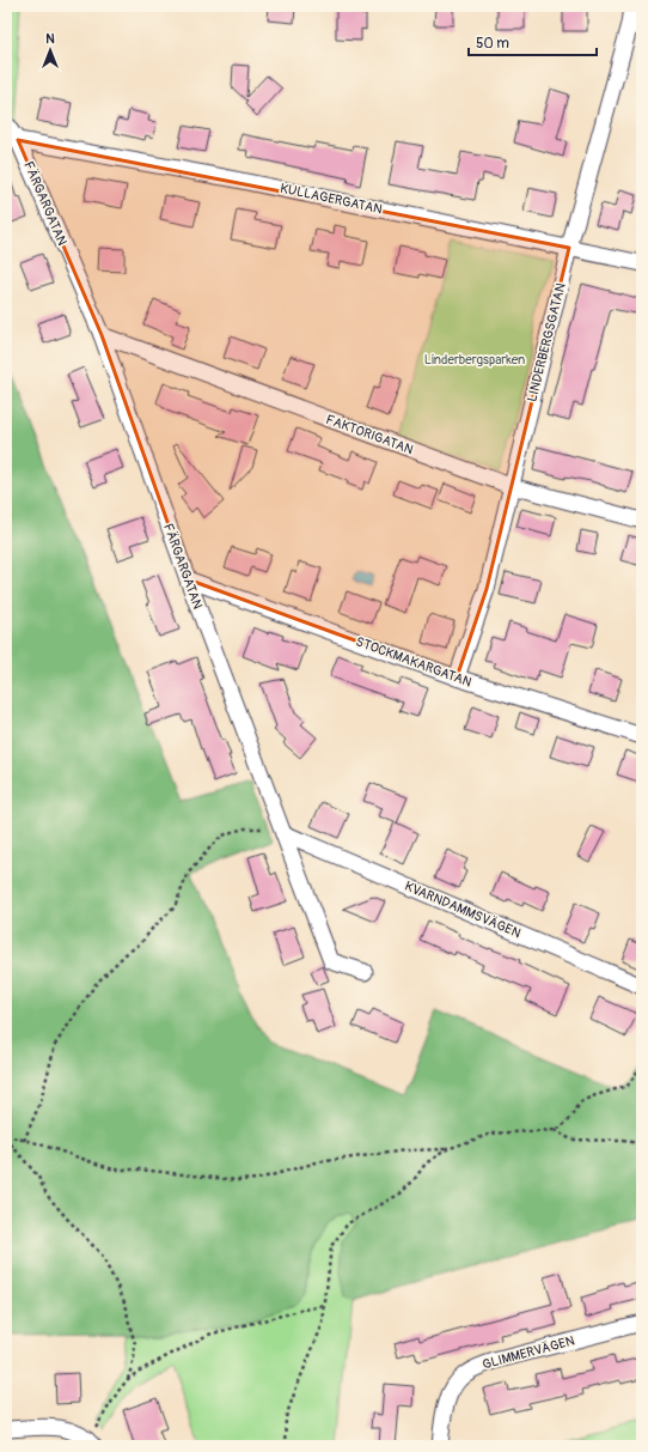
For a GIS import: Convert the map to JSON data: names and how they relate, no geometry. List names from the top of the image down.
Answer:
{
  "streets": {
    "street": [
      "KULLAGERGATAN",
      "FÄRGARGATAN",
      "LINDERBERGSGATAN",
      "FAKTORIGATAN",
      "STOCKMAKARGATAN",
      "KVARNDAMMSVÄGEN",
      "GLIMMERVÄGEN"
    ]
  },
  "crossings": [
    ["KULLAGERGATAN", "FÄRGARGATAN"],
    ["KULLAGERGATAN", "LINDERBERGSGATAN"],
    ["FÄRGARGATAN", "FAKTORIGATAN"],
    ["FÄRGARGATAN", "STOCKMAKARGATAN"],
    ["FÄRGARGATAN", "KVARNDAMMSVÄGEN"],
    ["LINDERBERGSGATAN", "FAKTORIGATAN"],
    ["LINDERBERGSGATAN", "STOCKMAKARGATAN"]
  ],
  "parks": ["Linderbergsparken"],
  "scale_bar": "50 m",
  "north": "top"
}
